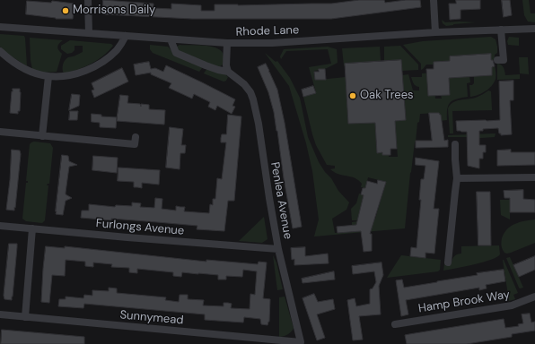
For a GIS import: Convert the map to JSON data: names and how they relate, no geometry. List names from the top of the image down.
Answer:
{
  "streets": {
    "street": [
      "Rhode Lane",
      "Penlea Avenue",
      "Furlongs Avenue",
      "Hamp Brook Way",
      "Sunnymead"
    ]
  },
  "crossings": [
    ["Rhode Lane", "Penlea Avenue"],
    ["Penlea Avenue", "Furlongs Avenue"],
    ["Penlea Avenue", "Sunnymead"]
  ],
  "places": ["Morrisons Daily", "Oak Trees"]
}
